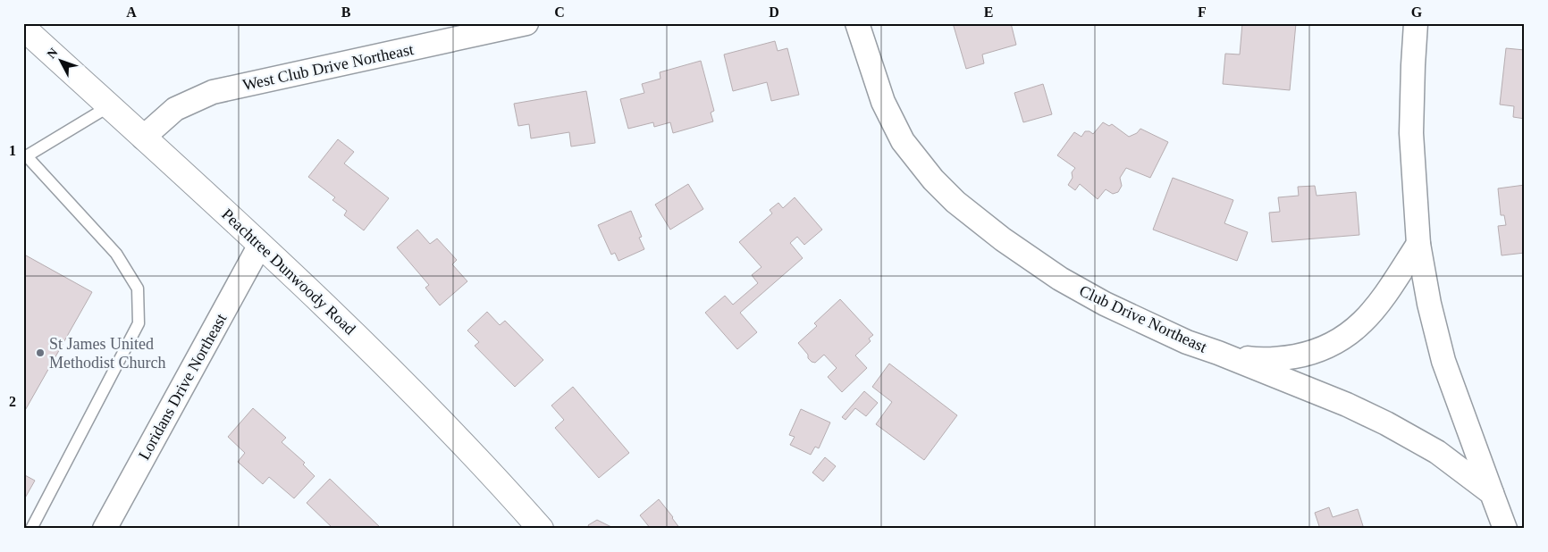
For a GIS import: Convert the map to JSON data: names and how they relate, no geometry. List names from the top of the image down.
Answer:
{
  "streets": {
    "main road": ["Peachtree Dunwoody Road"],
    "street": ["West Club Drive Northeast", "Club Drive Northeast", "Loridans Drive Northeast"]
  },
  "crossings": [
    ["West Club Drive Northeast", "Peachtree Dunwoody Road"],
    ["Peachtree Dunwoody Road", "Loridans Drive Northeast"]
  ],
  "places": ["St James United Methodist Church"],
  "north": "top left",
  "grid": {
    "columns": [
      "A",
      "B",
      "C",
      "D",
      "E",
      "F",
      "G"
    ],
    "rows": ["1", "2"]
  }
}
